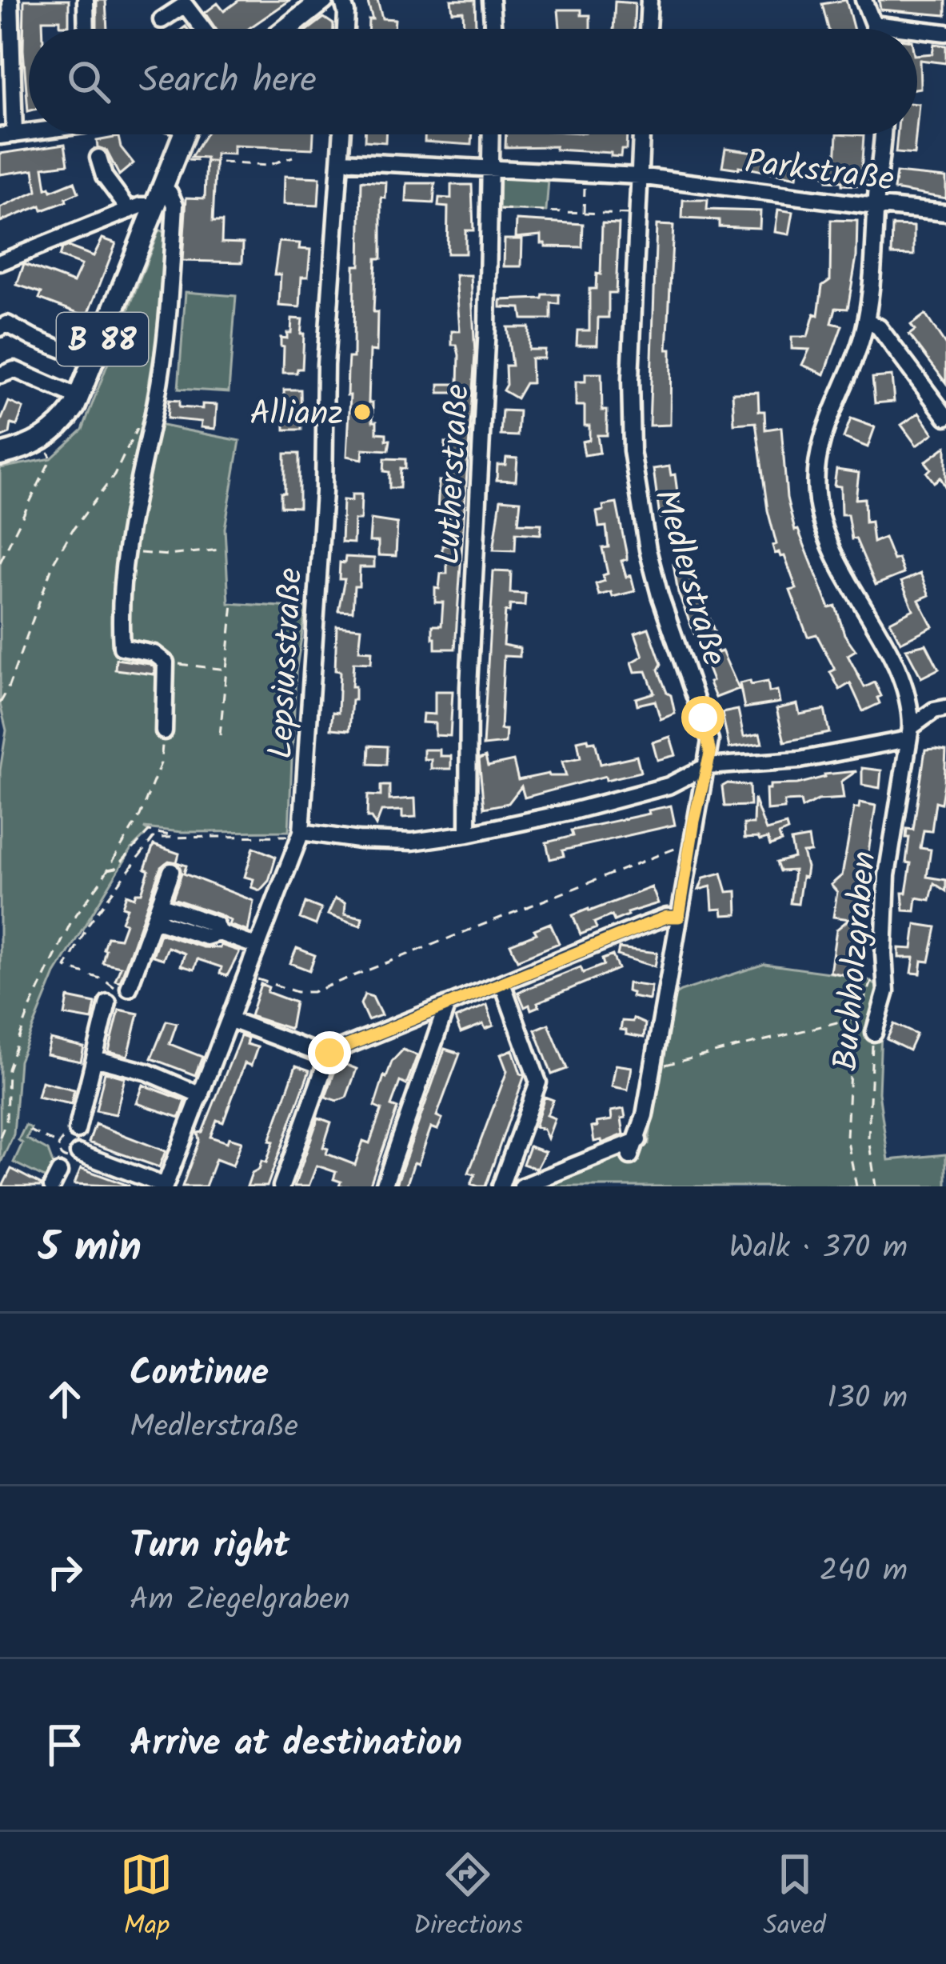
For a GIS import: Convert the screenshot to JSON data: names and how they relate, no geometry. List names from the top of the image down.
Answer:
{
  "streets": {
    "main road": ["B 88"],
    "street": [
      "Parkstraße",
      "Lutherstraße",
      "Medlerstraße",
      "Lepsiusstraße",
      "Buchholzgraben"
    ]
  },
  "crossings": [
    ["Parkstraße", "Lutherstraße"],
    ["Parkstraße", "Medlerstraße"],
    ["Parkstraße", "Lepsiusstraße"]
  ],
  "places": ["Allianz"],
  "page": {
    "search": "Search here",
    "heading": ["5 min", "Walk · 370 m"],
    "list": [
      ["Continue", "Medlerstraße", "130 m"],
      ["Turn right", "Am Ziegelgraben", "240 m"],
      "Arrive at destination"
    ],
    "nav": ["Map", "Directions", "Saved"]
  }
}
